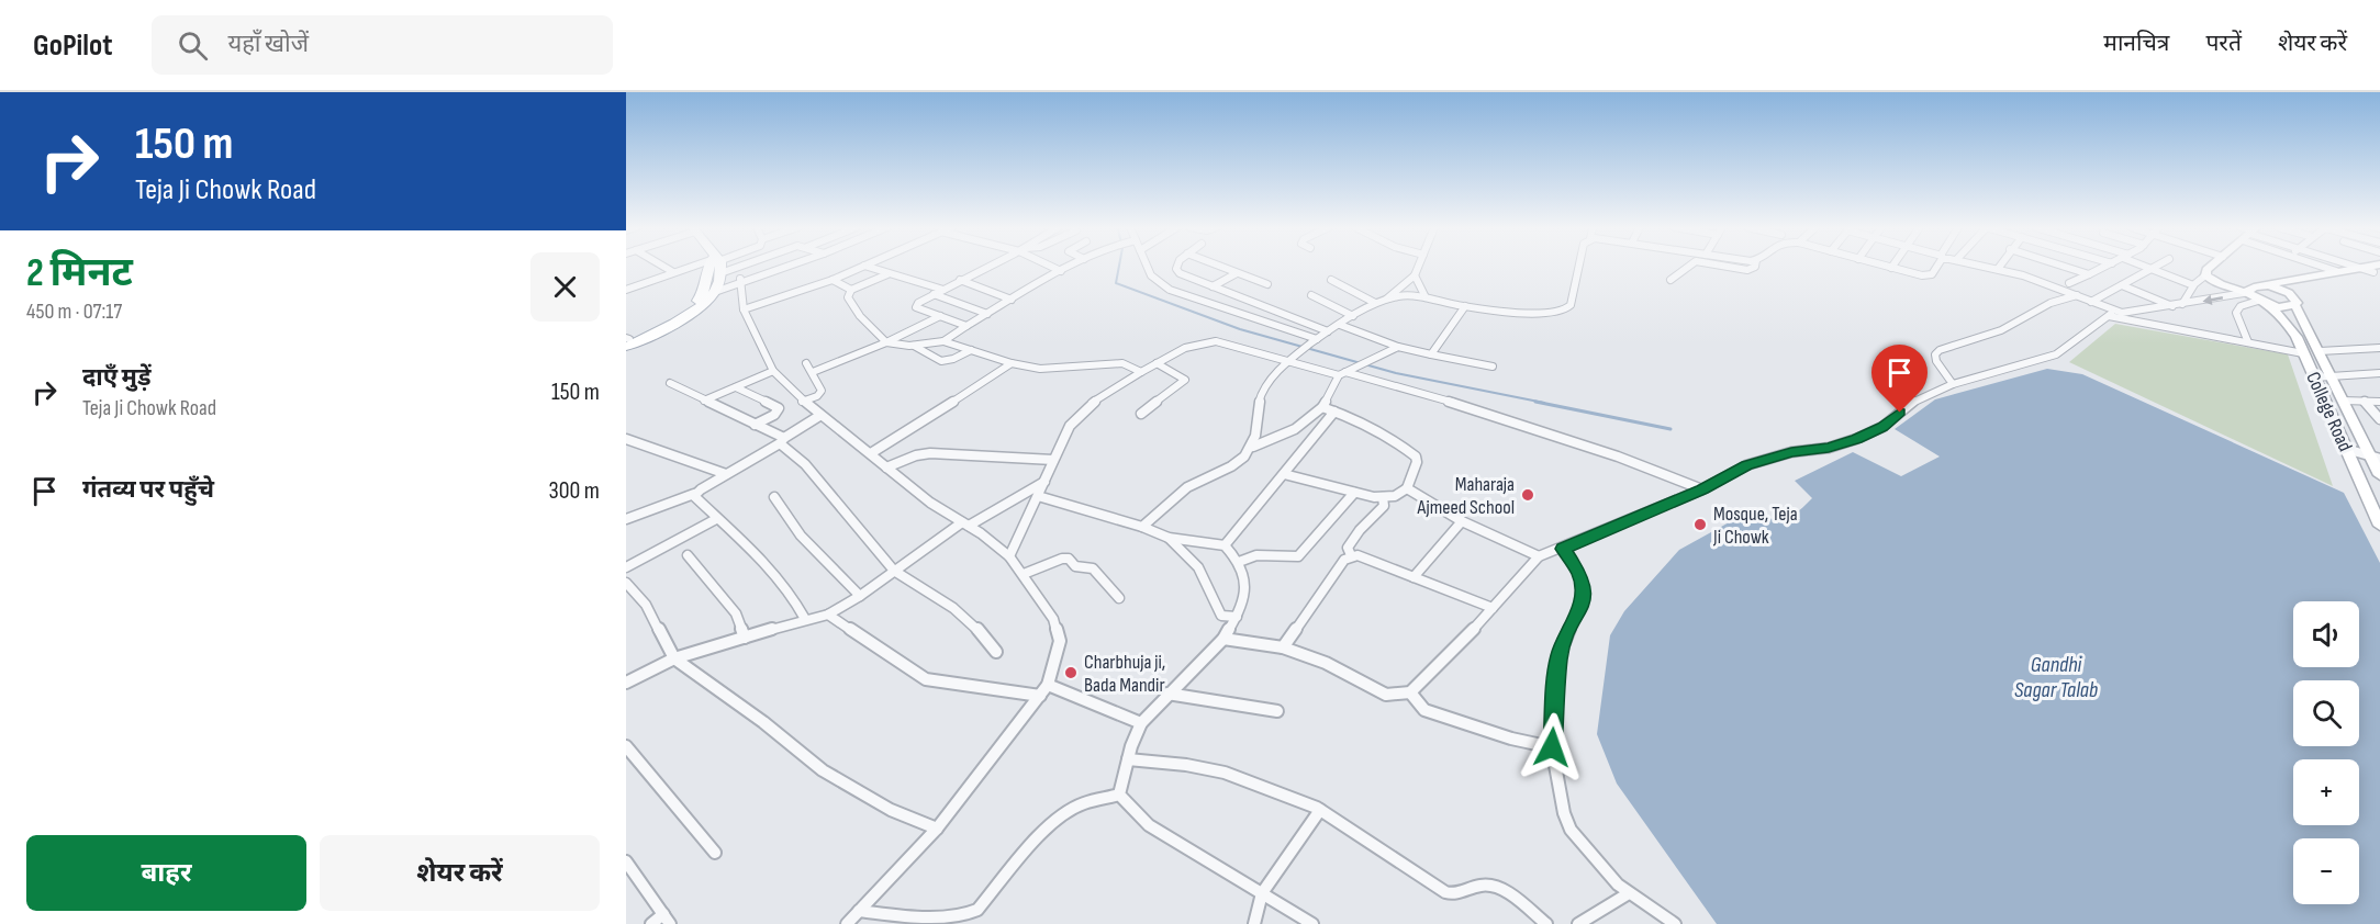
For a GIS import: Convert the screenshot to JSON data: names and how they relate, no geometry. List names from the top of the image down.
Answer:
{
  "streets": {
    "main road": ["College Road"]
  },
  "water": ["Gandhi Sagar Talab"],
  "places": ["Maharaja Ajmeed School", "Mosque, Teja Ji Chowk", "Charbhuja ji, Bada Mandir"],
  "page": {
    "header": "GoPilot",
    "search": "यहाँ खोजें",
    "nav": ["मानचित्र", "परतें", "शेयर करें"],
    "turn": ["150 m", "Teja Ji Chowk Road"],
    "heading": ["2 मिनट", "450 m · 07:17"],
    "list": [
      {
        "name": "दाएँ मुड़ें",
        "note": "Teja Ji Chowk Road",
        "value": "150 m"
      },
      {
        "name": "गंतव्य पर पहुँचे",
        "value": "300 m"
      }
    ],
    "map_buttons": ["+", "−"],
    "buttons": ["बाहर", "शेयर करें"]
  }
}
